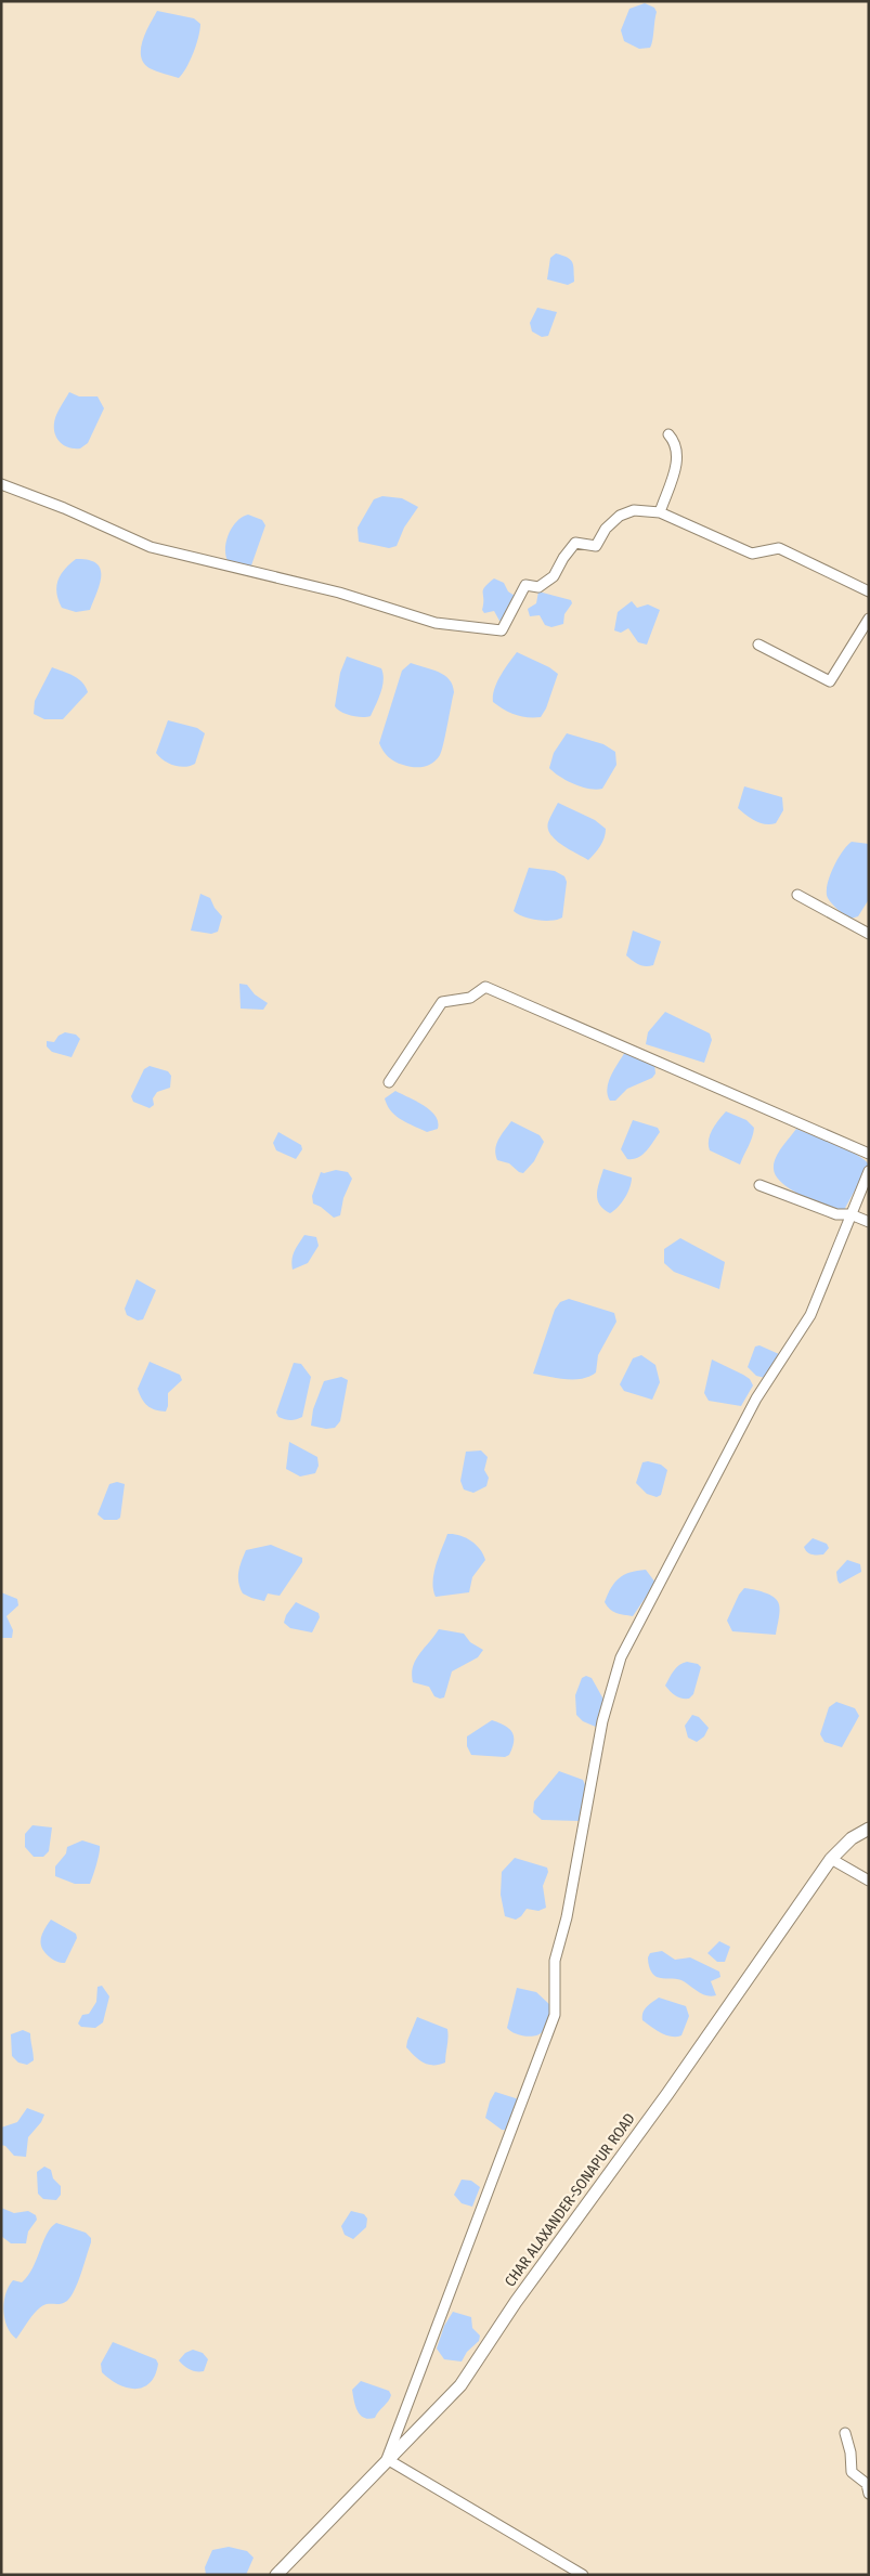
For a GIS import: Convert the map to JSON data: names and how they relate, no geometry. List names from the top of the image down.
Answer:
{
  "streets": {
    "main road": ["CHAR ALAXANDER-SONAPUR ROAD"]
  }
}
